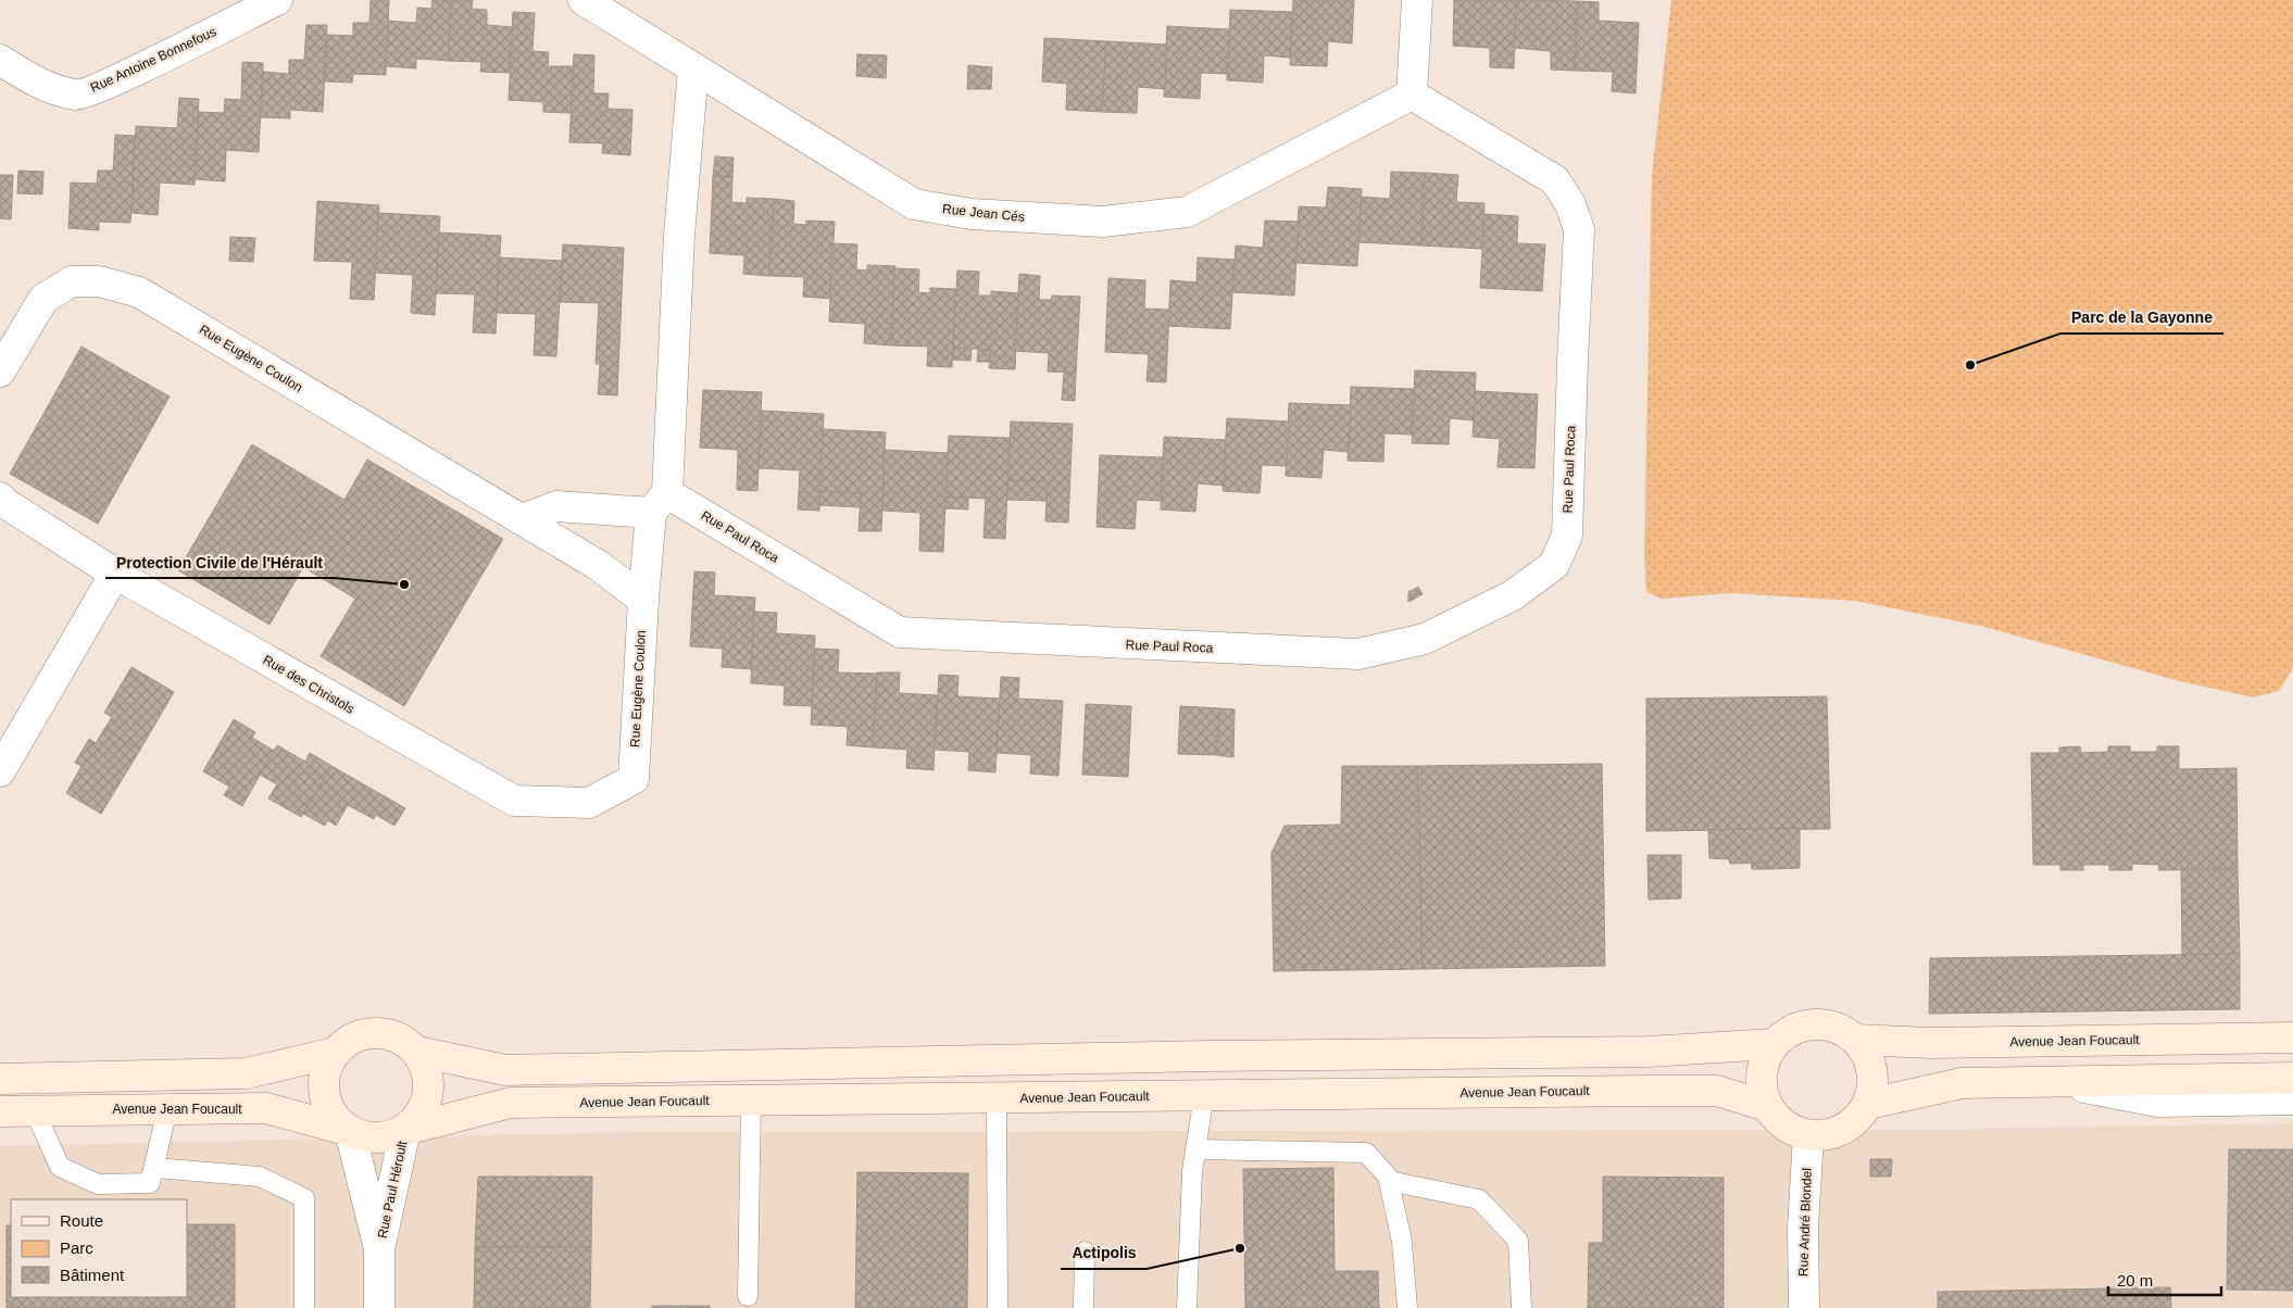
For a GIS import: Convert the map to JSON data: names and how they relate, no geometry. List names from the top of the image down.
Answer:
{
  "streets": {
    "main road": ["Avenue Jean Foucault"],
    "street": [
      "Rue Antoine Bonnefous",
      "Rue Jean Cés",
      "Rue Eugène Coulon",
      "Rue Paul Roca",
      "Rue des Christols",
      "Rue Paul Héroult",
      "Rue André Blondel"
    ]
  },
  "crossings": [
    ["Rue Jean Cés", "Rue Paul Roca"],
    ["Rue Eugène Coulon", "Rue Paul Roca"],
    ["Rue Eugène Coulon", "Rue des Christols"],
    ["Avenue Jean Foucault", "Rue Paul Héroult"],
    ["Avenue Jean Foucault", "Rue André Blondel"]
  ],
  "places": ["Parc de la Gayonne", "Protection Civile de l'Hérault", "Actipolis"],
  "legend": ["Route", "Parc", "Bâtiment"],
  "scale_bar": "20 m"
}
